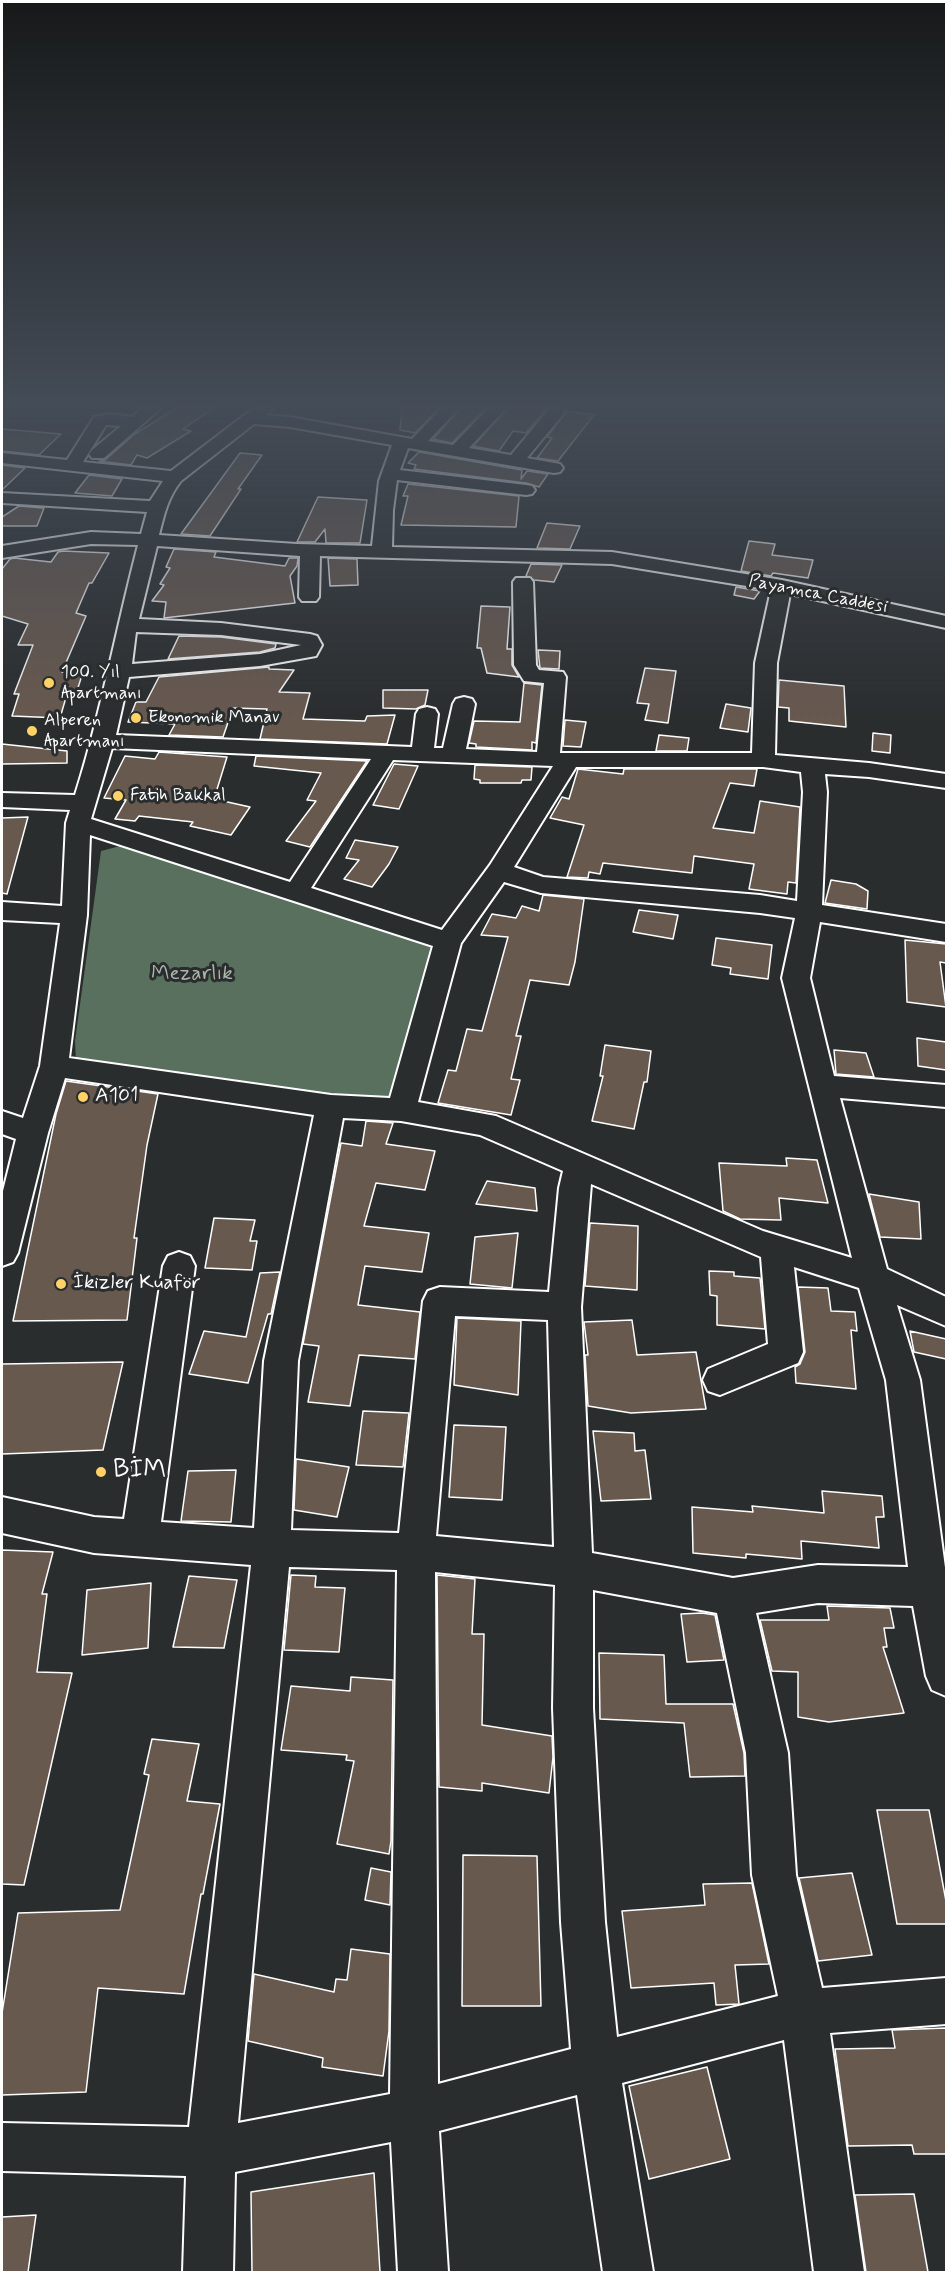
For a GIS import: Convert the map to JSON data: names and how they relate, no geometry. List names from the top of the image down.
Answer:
{
  "streets": {
    "street": ["Payamca Caddesi"]
  },
  "parks": ["Mezarlık"],
  "places": [
    "100. Yıl Apartmanı",
    "Ekonomik Manav",
    "Alperen Apartmanı",
    "Fatih Bakkal",
    "A101",
    "İkizler Kuaför",
    "BİM"
  ]
}
